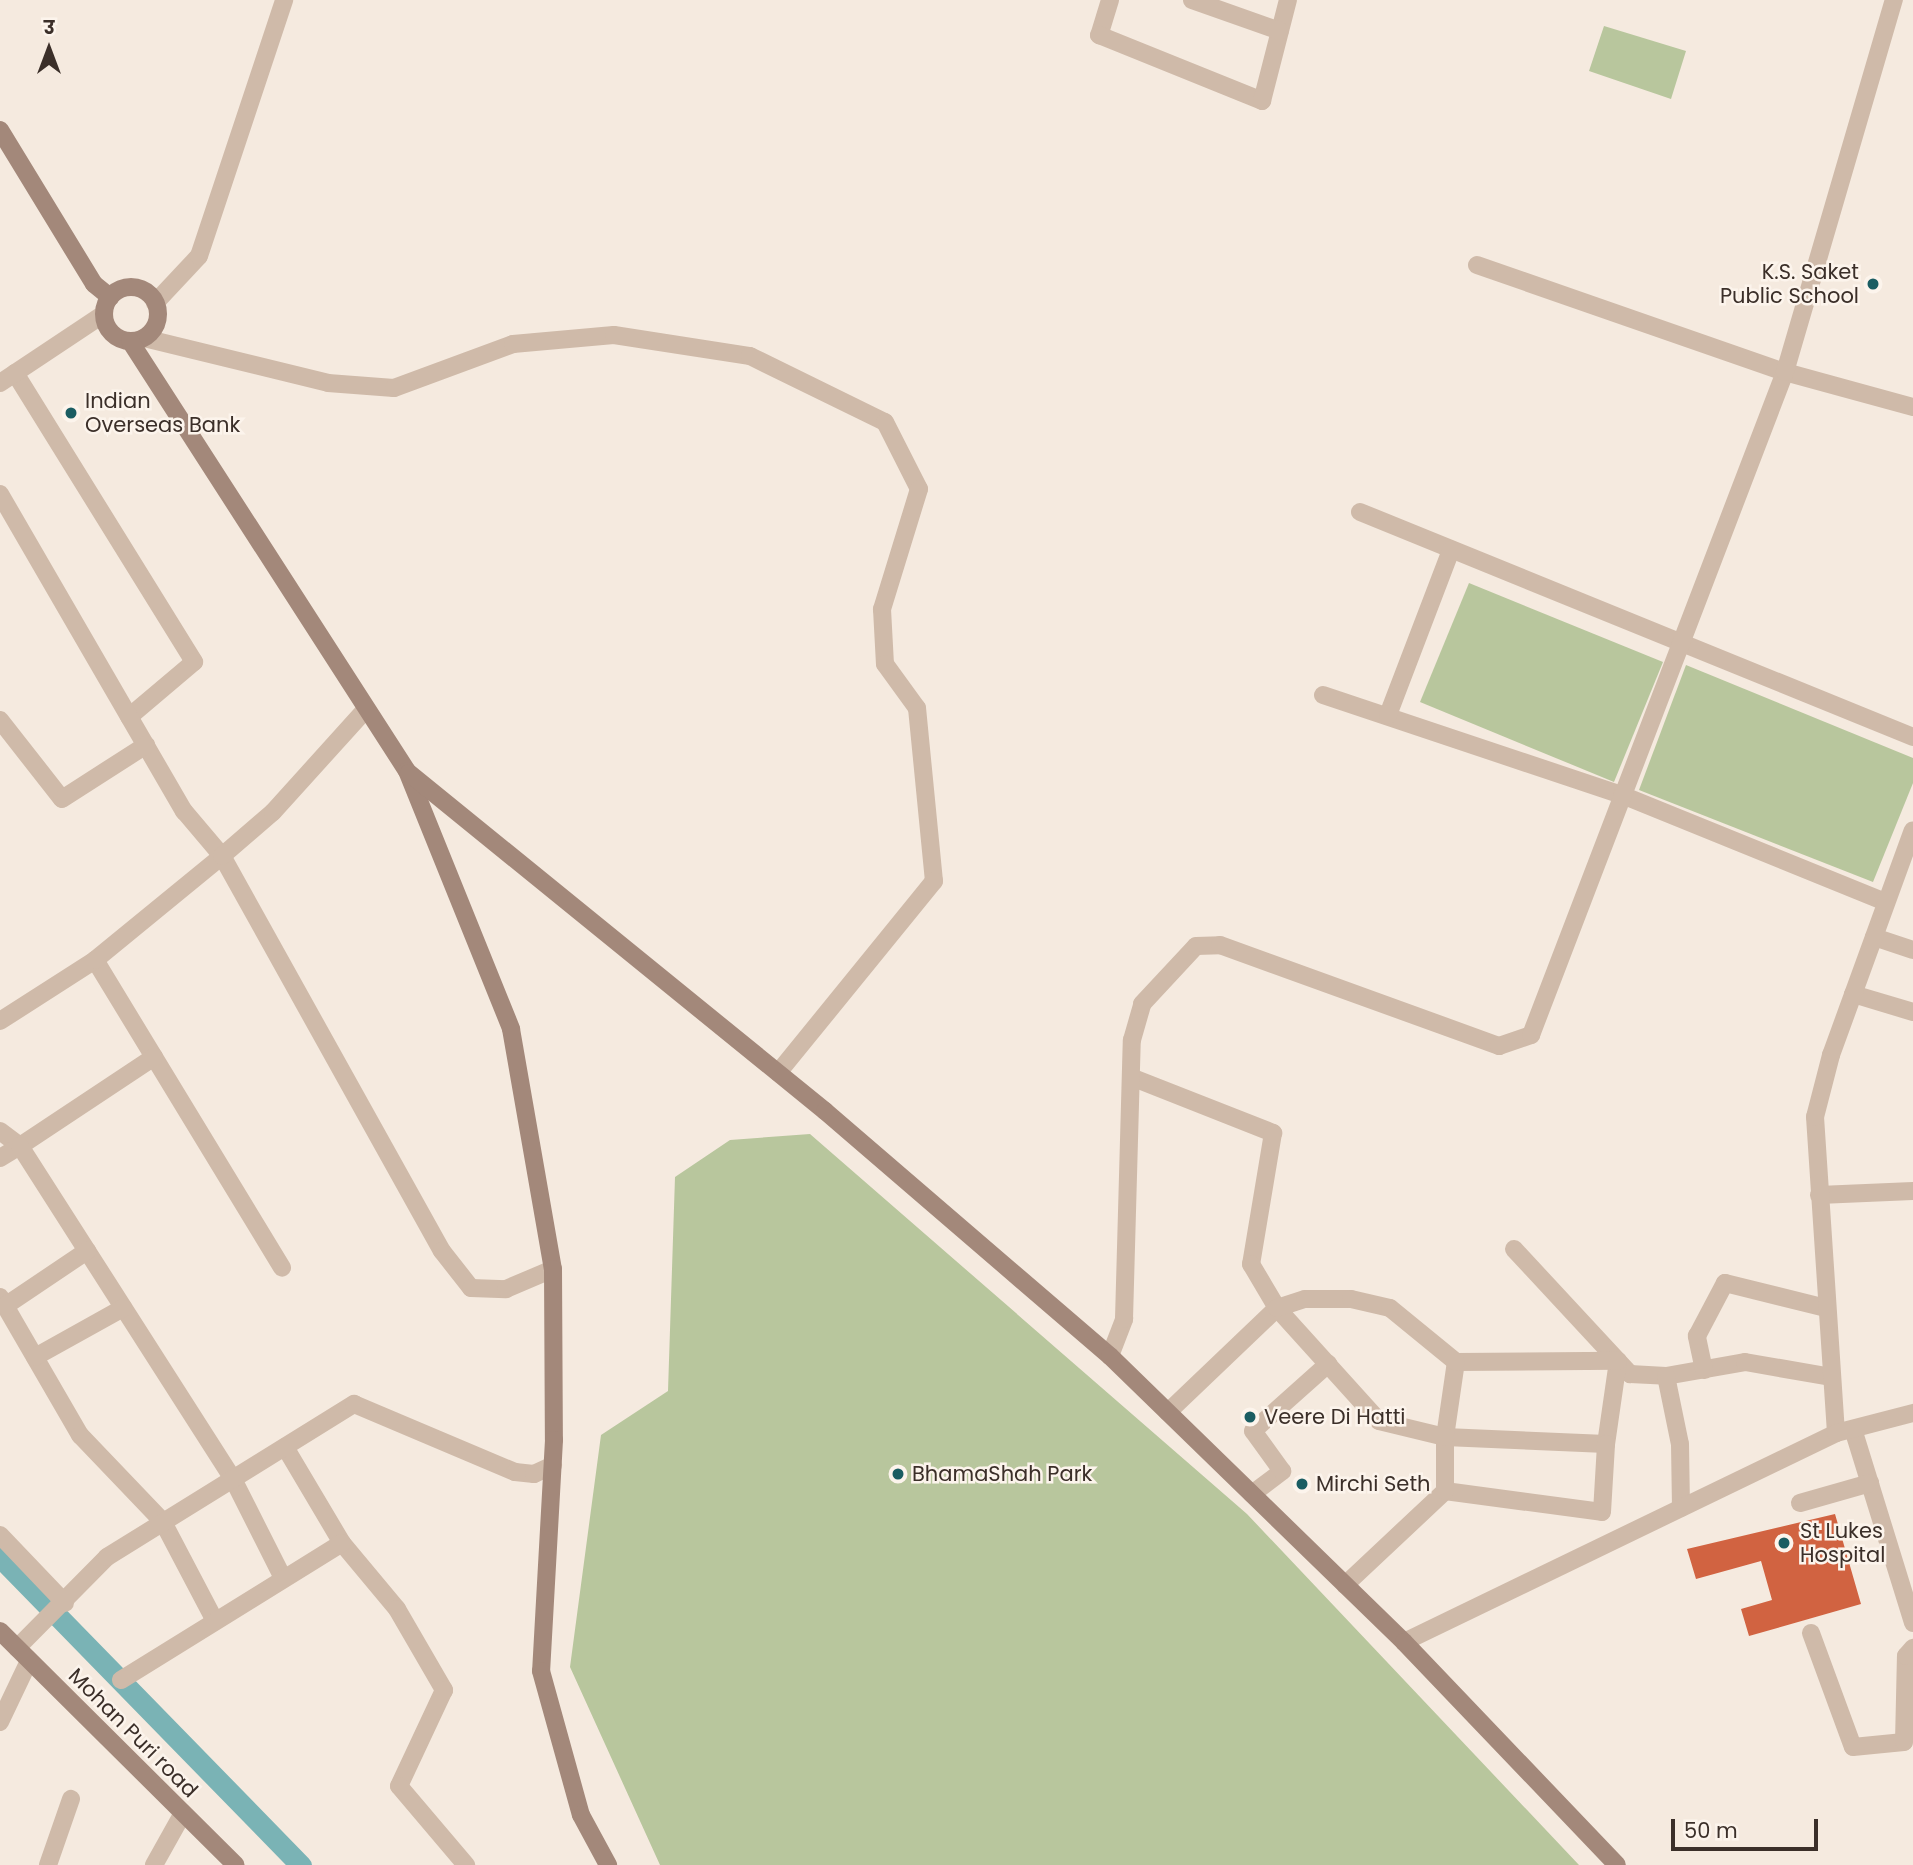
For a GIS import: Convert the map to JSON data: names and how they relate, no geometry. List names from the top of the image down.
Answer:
{
  "streets": {
    "street": ["Mohan Puri road"]
  },
  "places": [
    "K.S. Saket Public School",
    "Indian Overseas Bank",
    "Veere Di Hatti",
    "BhamaShah Park",
    "Mirchi Seth",
    "St Lukes Hospital"
  ],
  "scale_bar": "50 m",
  "north": "top"
}
